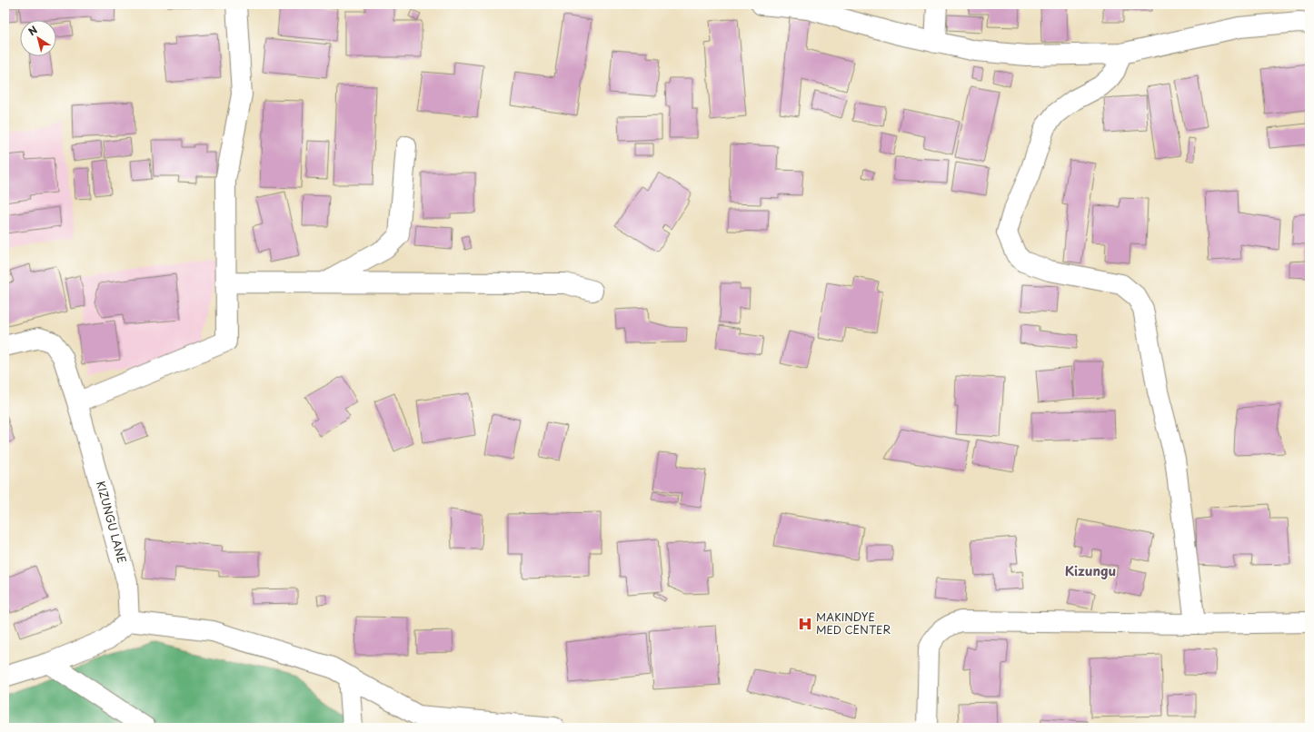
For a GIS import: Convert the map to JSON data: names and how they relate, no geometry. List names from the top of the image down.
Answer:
{
  "streets": {
    "street": ["KIZUNGU LANE"]
  },
  "districts": ["Kizungu"],
  "places": {
    "hospital": ["MAKINDYE MED CENTER"]
  },
  "north": "top left"
}
